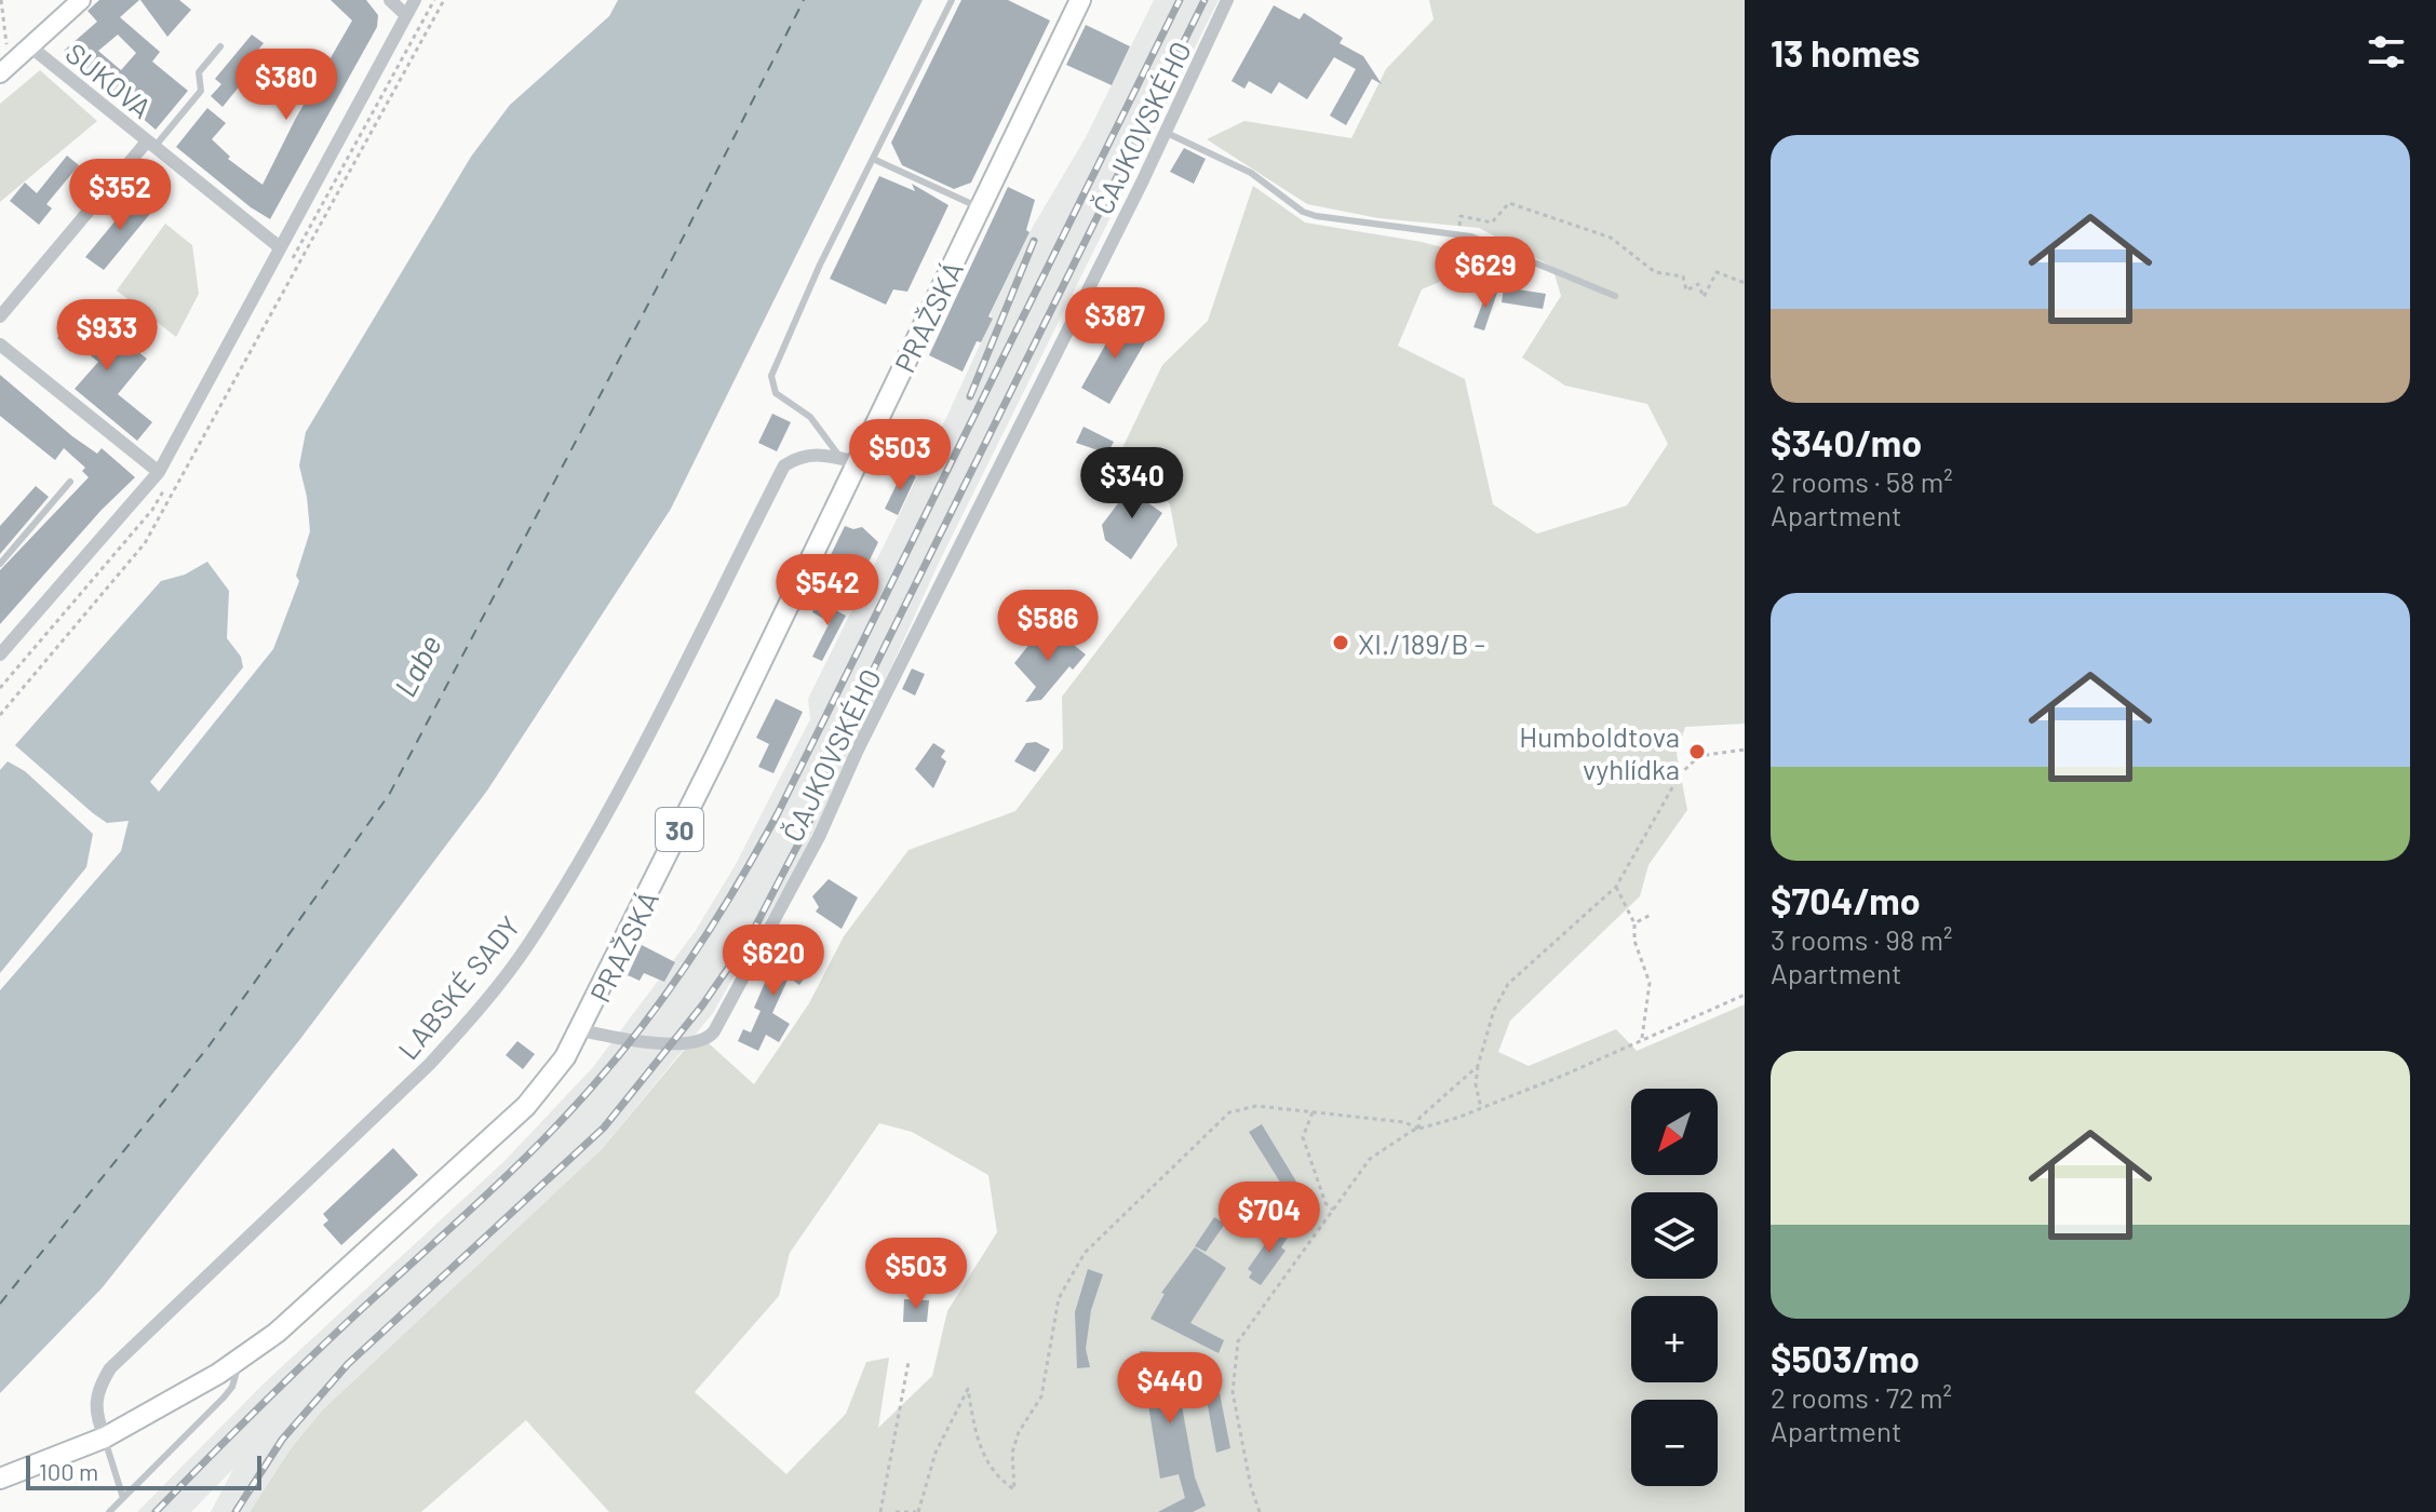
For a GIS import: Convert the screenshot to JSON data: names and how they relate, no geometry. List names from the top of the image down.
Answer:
{
  "streets": {
    "main road": ["PRAŽSKÁ", "30"],
    "street": ["SUKOVA", "ČAJKOVSKÉHO", "LABSKÉ SADY"]
  },
  "crossings": [
    ["ČAJKOVSKÉHO", "PRAŽSKÁ"],
    ["PRAŽSKÁ", "LABSKÉ SADY"]
  ],
  "water": ["Labe"],
  "places": ["XI./189/B -", "Humboldtova vyhlídka"],
  "scale_bar": "100 m",
  "north": "bottom left",
  "page": {
    "heading": "13 homes",
    "price": [
      "$380",
      "$352",
      "$629",
      "$387",
      "$933",
      "$503",
      "$340",
      "$542",
      "$586",
      "$620",
      "$704",
      "$503",
      "$440"
    ],
    "list": [
      {
        "name": "$340/mo",
        "note": "2 rooms · 58 m² · Apartment"
      },
      {
        "name": "$704/mo",
        "note": "3 rooms · 98 m² · Apartment"
      },
      {
        "name": "$503/mo",
        "note": "2 rooms · 72 m² · Apartment"
      }
    ],
    "map_buttons": ["+", "−"],
    "scale": "100 m"
  }
}
